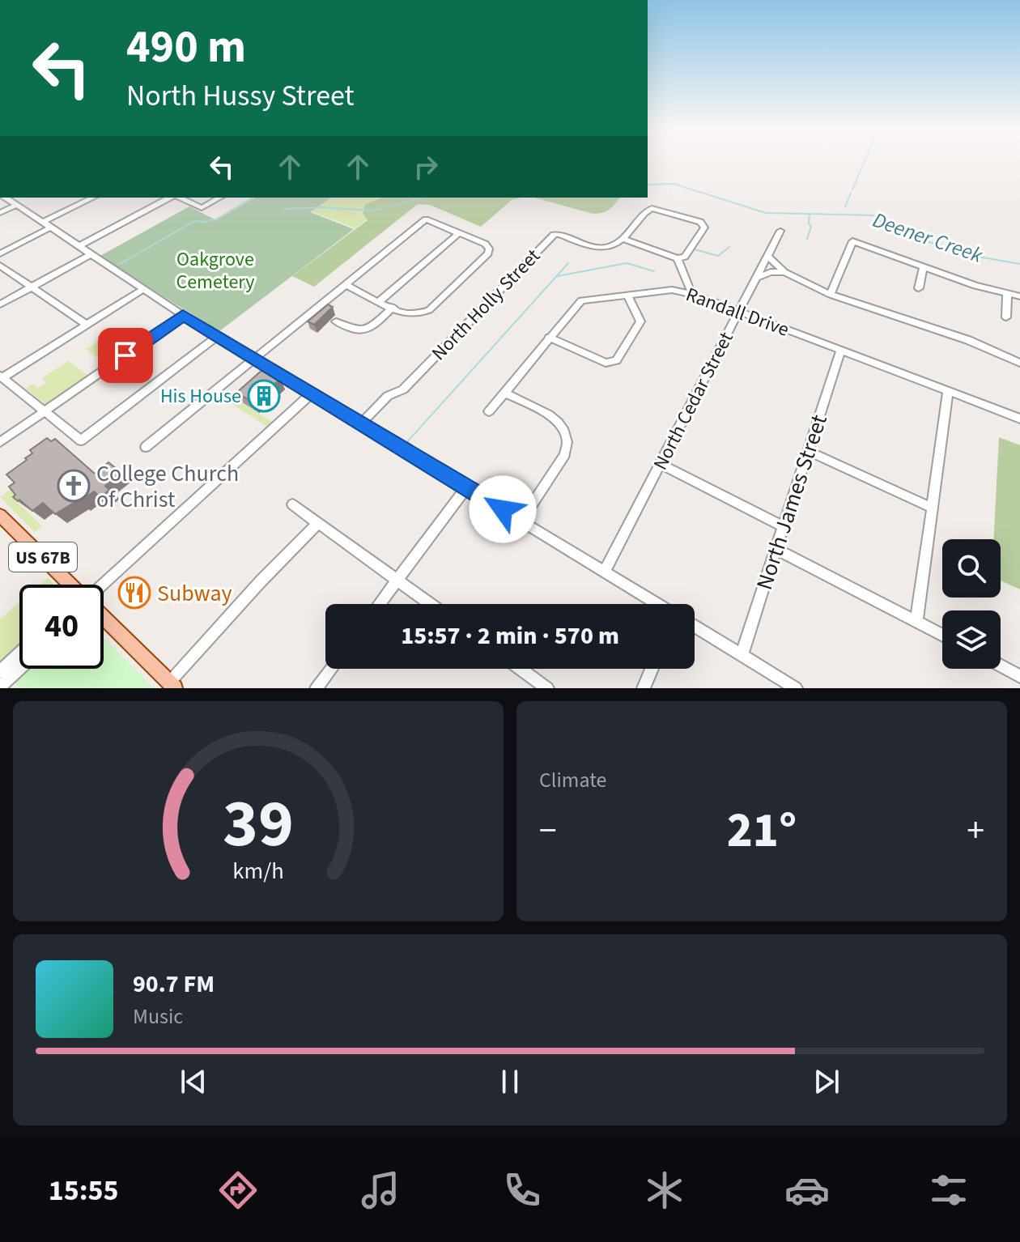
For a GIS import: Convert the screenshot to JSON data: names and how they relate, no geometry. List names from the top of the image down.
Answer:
{
  "streets": {
    "main road": ["US 67B"],
    "street": [
      "North Holly Street",
      "Randall Drive",
      "North Cedar Street",
      "North James Street"
    ]
  },
  "crossings": [
    ["Randall Drive", "North Cedar Street"],
    ["Randall Drive", "North James Street"]
  ],
  "water": ["Deener Creek"],
  "parks": ["Oakgrove Cemetery"],
  "places": {
    "building": ["His House"],
    "church": ["College Church of Christ"],
    "restaurant": ["Subway"]
  },
  "page": {
    "turn": ["490 m", "North Hussy Street"],
    "limit": "40",
    "trip": "15:57 · 2 min · 570 m",
    "tile": "Climate",
    "heat": ["−", "21°", "+"],
    "song": ["90.7 FM", "Music"],
    "tabs": "15:55",
    "gauge": ["39", "km/h"]
  }
}
